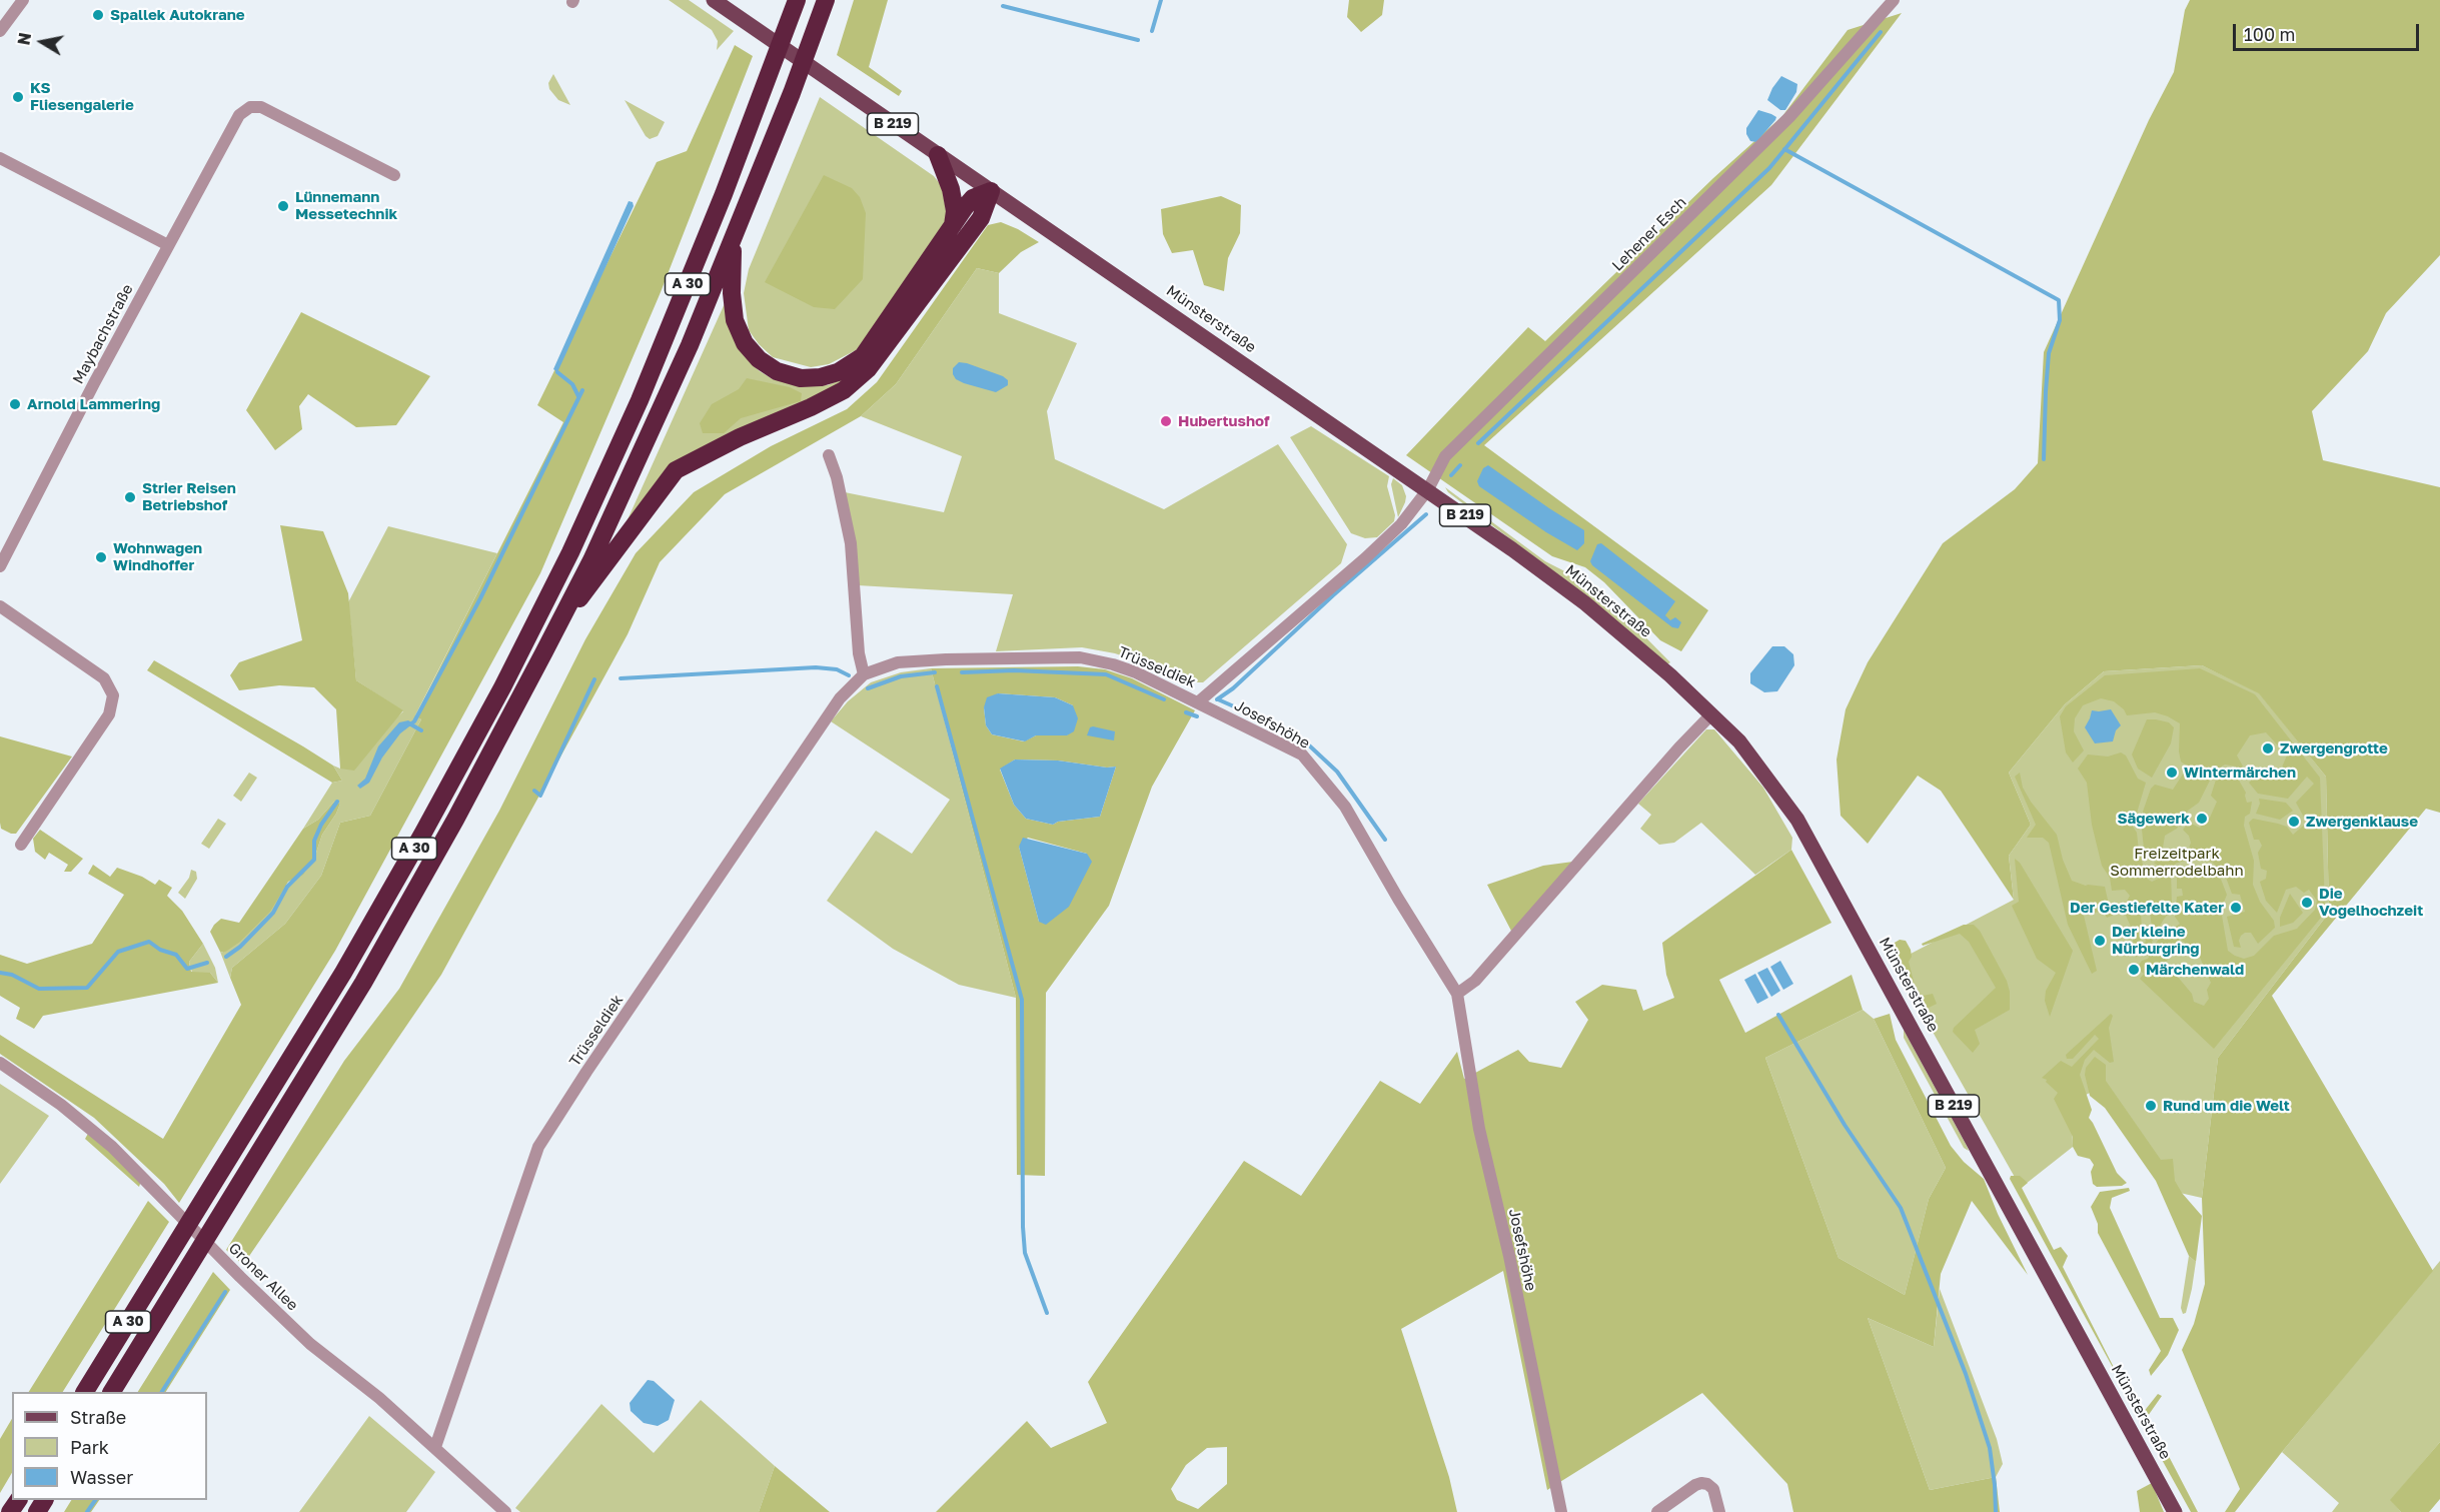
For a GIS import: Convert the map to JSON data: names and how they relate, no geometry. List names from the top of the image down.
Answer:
{
  "streets": {
    "highway": ["A 30"],
    "main road": ["B 219", "Münsterstraße"],
    "street": [
      "Lehener Esch",
      "Maybachstraße",
      "Trüsseldiek",
      "Josefshöhe",
      "Groner Allee"
    ]
  },
  "crossings": [
    ["Lehener Esch", "Münsterstraße"],
    ["Lehener Esch", "Trüsseldiek"],
    ["Münsterstraße", "Trüsseldiek"],
    ["Trüsseldiek", "Josefshöhe"],
    ["Trüsseldiek", "Groner Allee"]
  ],
  "parks": ["Freizeitpark Sommerrodelbahn"],
  "places": [
    "Spallek Autokrane",
    "KS Fliesengalerie",
    "Lünnemann Messetechnik",
    "Arnold Lammering",
    "Hubertushof",
    "Strier Reisen Betriebshof",
    "Wohnwagen Windhoffer",
    "Zwergengrotte",
    "Wintermärchen",
    "Sägewerk",
    "Zwergenklause",
    "Die Vogelhochzeit",
    "Der Gestiefelte Kater",
    "Der kleine Nürburgring",
    "Märchenwald",
    "Rund um die Welt"
  ],
  "legend": ["Straße", "Park", "Wasser"],
  "scale_bar": "100 m",
  "north": "left"
}
